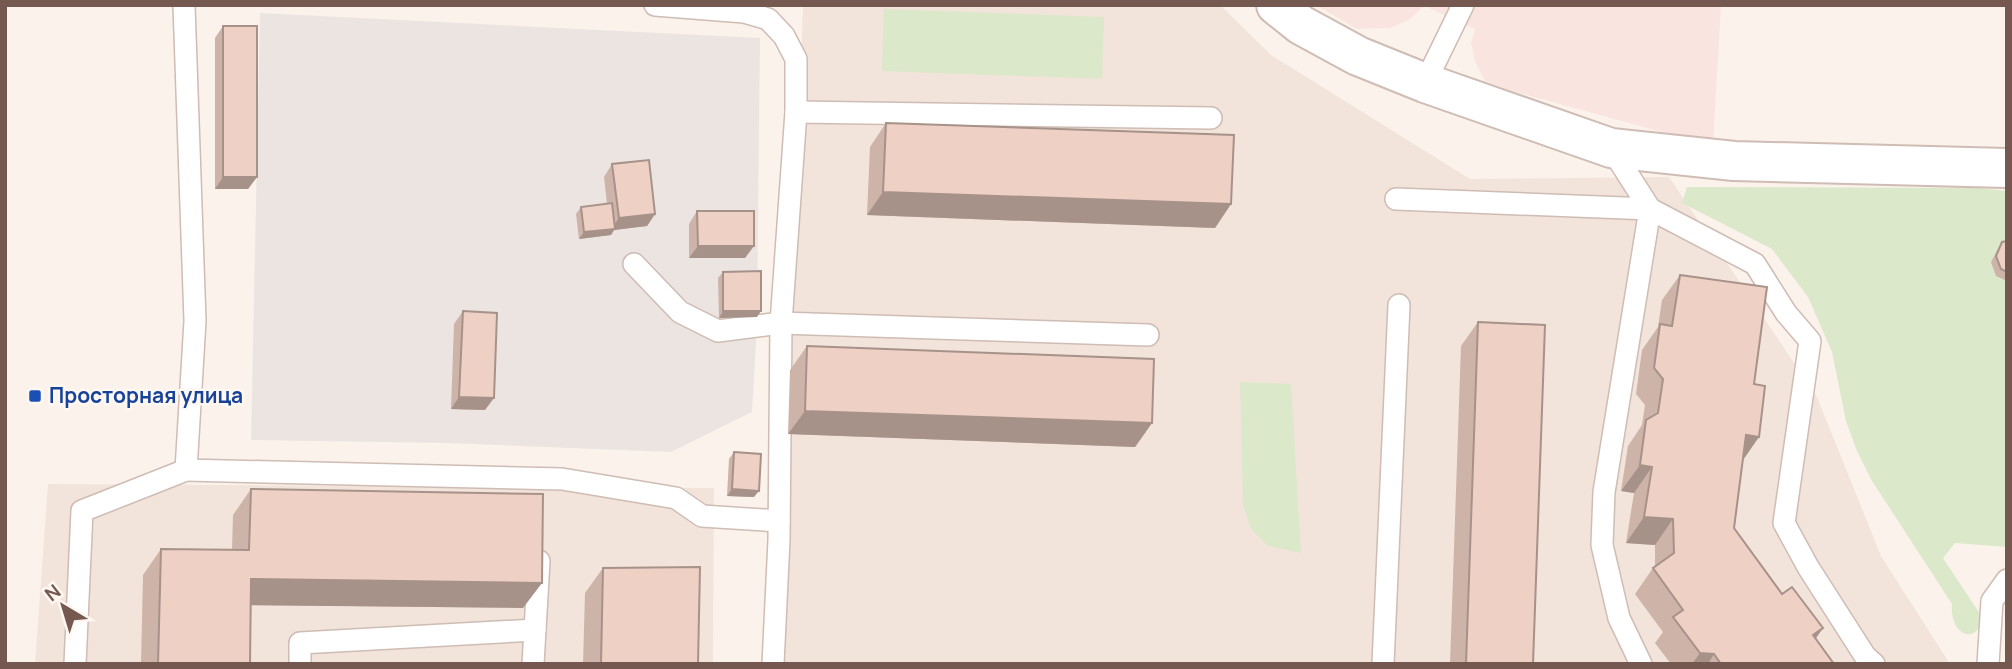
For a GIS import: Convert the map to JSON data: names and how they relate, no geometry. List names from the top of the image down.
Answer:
{
  "places": {
    "transit": ["Просторная улица"]
  },
  "north": "top left"
}
